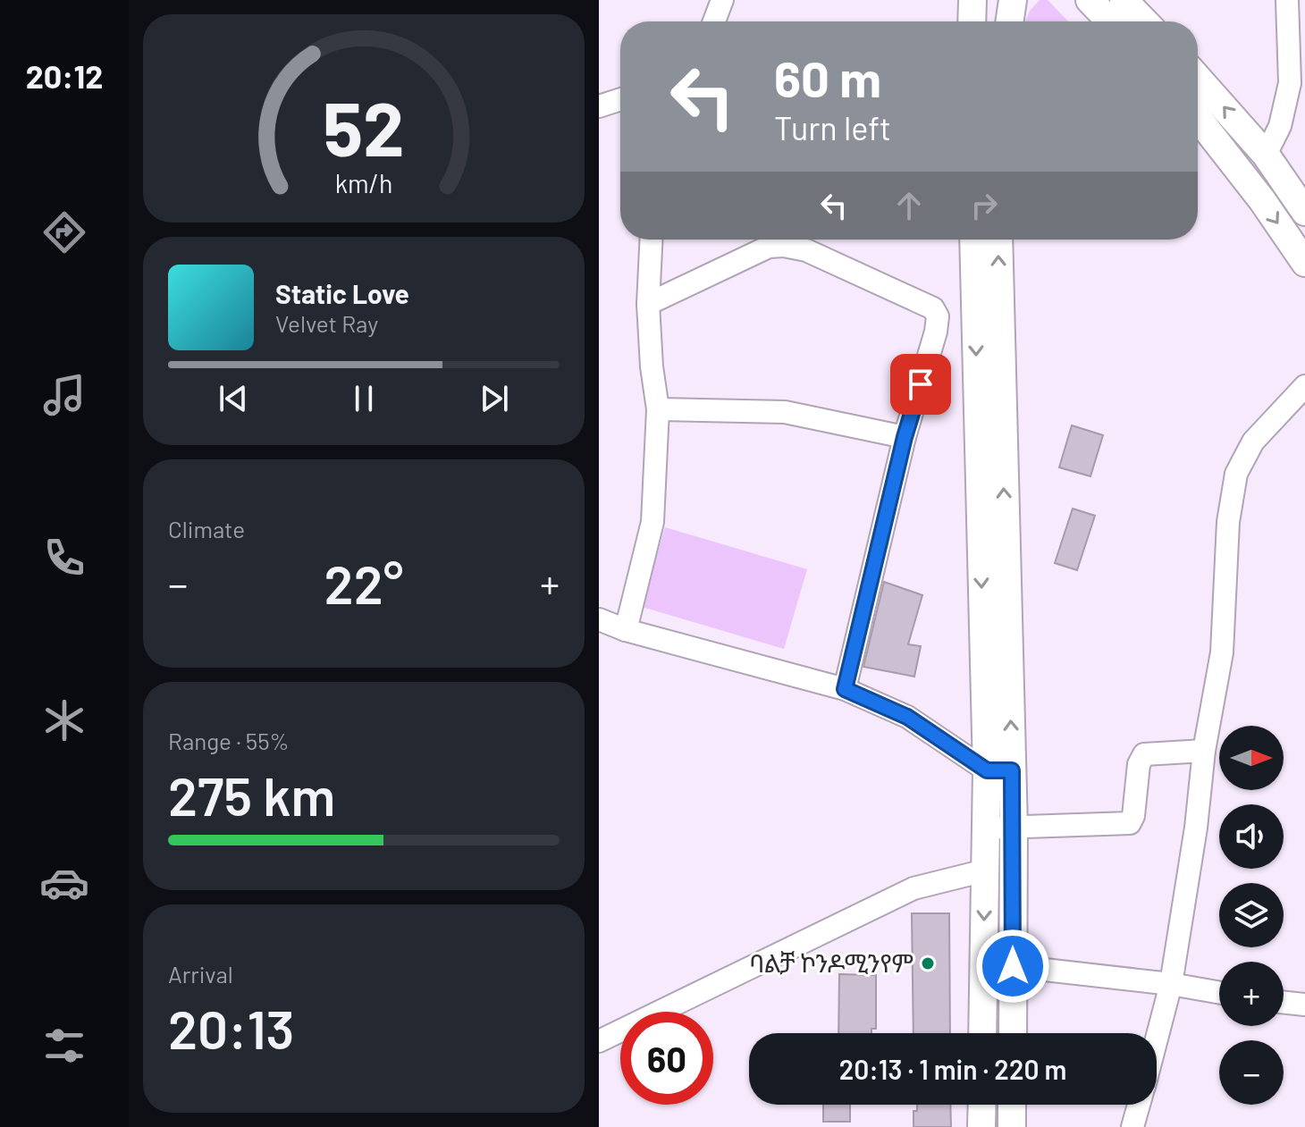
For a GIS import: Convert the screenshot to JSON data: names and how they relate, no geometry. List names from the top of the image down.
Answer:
{
  "places": ["ባልቻ ኮንዶሚንየም"],
  "north": "right",
  "page": {
    "tabs": "20:12",
    "turn": ["60 m", "Turn left"],
    "song": ["Static Love", "Velvet Ray"],
    "tile": [
      "Climate",
      ["Range · 55%", "275 km"],
      ["Arrival", "20:13"]
    ],
    "heat": ["−", "22°", "+"],
    "map_buttons": ["+", "−"],
    "limit": "60",
    "trip": "20:13 · 1 min · 220 m",
    "gauge": ["52", "km/h"]
  }
}
